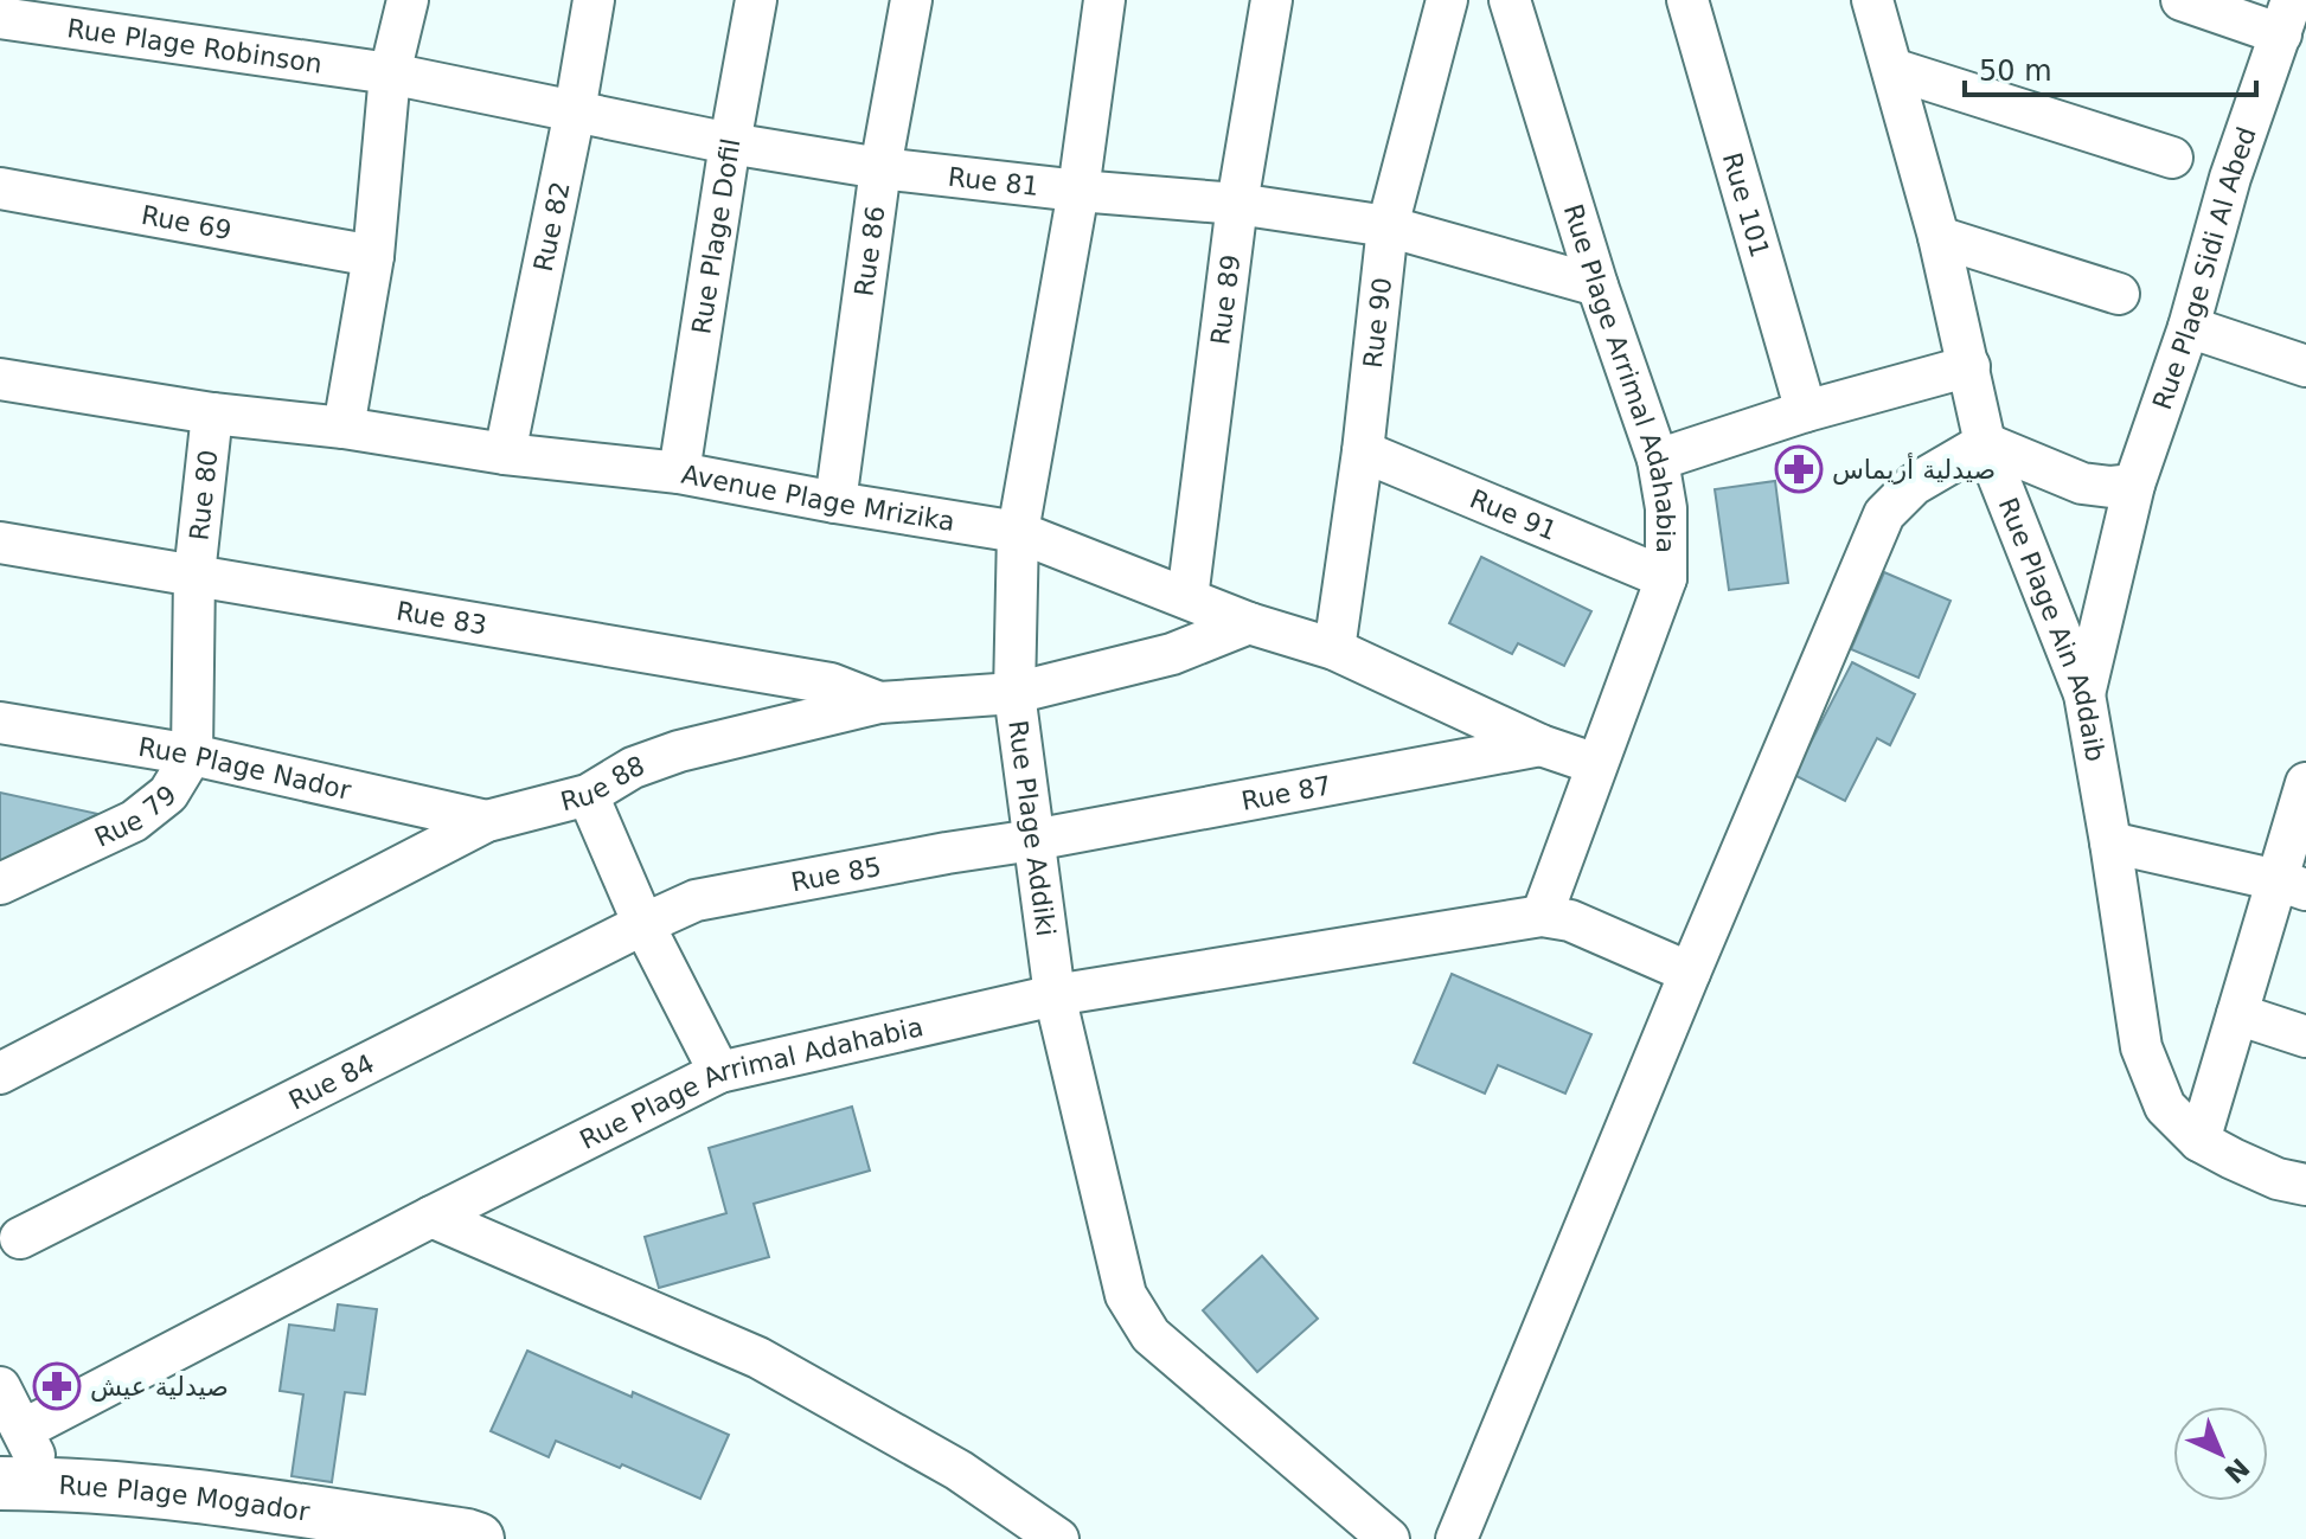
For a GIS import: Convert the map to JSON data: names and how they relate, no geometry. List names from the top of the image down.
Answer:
{
  "streets": {
    "highway": ["Rue Plage Mogador"],
    "street": [
      "Rue Plage Robinson",
      "Rue 81",
      "Rue 101",
      "Rue 69",
      "Rue 82",
      "Rue Plage Dofil",
      "Rue 86",
      "Rue Plage Sidi Al Abed",
      "Rue 89",
      "Rue 90",
      "Rue Plage Arrimal Adahabia",
      "Rue 80",
      "Avenue Plage Mrizika",
      "Rue 91",
      "Rue 83",
      "Rue Plage Ain Addaib",
      "Rue Plage Nador",
      "Rue 88",
      "Rue 87",
      "Rue 79",
      "Rue Plage Addiki",
      "Rue 85",
      "Rue 84"
    ]
  },
  "crossings": [
    ["Rue Plage Robinson", "Rue 81"],
    ["Rue 81", "Rue 82"],
    ["Rue 81", "Rue Plage Dofil"],
    ["Rue 81", "Rue 86"],
    ["Rue 81", "Rue 89"],
    ["Rue 81", "Rue 90"],
    ["Rue 81", "Rue Plage Arrimal Adahabia"],
    ["Rue 81", "Rue Plage Addiki"],
    ["Rue 82", "Avenue Plage Mrizika"],
    ["Rue Plage Dofil", "Avenue Plage Mrizika"],
    ["Rue 86", "Avenue Plage Mrizika"],
    ["Rue Plage Sidi Al Abed", "Rue Plage Ain Addaib"],
    ["Rue 89", "Avenue Plage Mrizika"],
    ["Rue 90", "Avenue Plage Mrizika"],
    ["Rue 90", "Rue 91"],
    ["Rue Plage Arrimal Adahabia", "Avenue Plage Mrizika"],
    ["Rue Plage Arrimal Adahabia", "Rue 91"],
    ["Rue Plage Arrimal Adahabia", "Rue Plage Addiki"],
    ["Rue 80", "Avenue Plage Mrizika"],
    ["Rue 80", "Rue 83"],
    ["Rue 80", "Rue 79"],
    ["Avenue Plage Mrizika", "Rue 88"],
    ["Avenue Plage Mrizika", "Rue 87"],
    ["Avenue Plage Mrizika", "Rue Plage Addiki"],
    ["Rue 83", "Rue 88"],
    ["Rue 83", "Rue 79"],
    ["Rue Plage Nador", "Rue 88"],
    ["Rue Plage Nador", "Rue 79"],
    ["Rue 88", "Rue Plage Addiki"],
    ["Rue 87", "Rue Plage Addiki"],
    ["Rue 87", "Rue 85"],
    ["Rue Plage Addiki", "Rue 85"],
    ["Rue 85", "Rue 84"]
  ],
  "places": {
    "pharmacy": ["صيدلية أريماس", "صيدلية عيش"]
  },
  "scale_bar": "50 m",
  "north": "bottom right"
}
